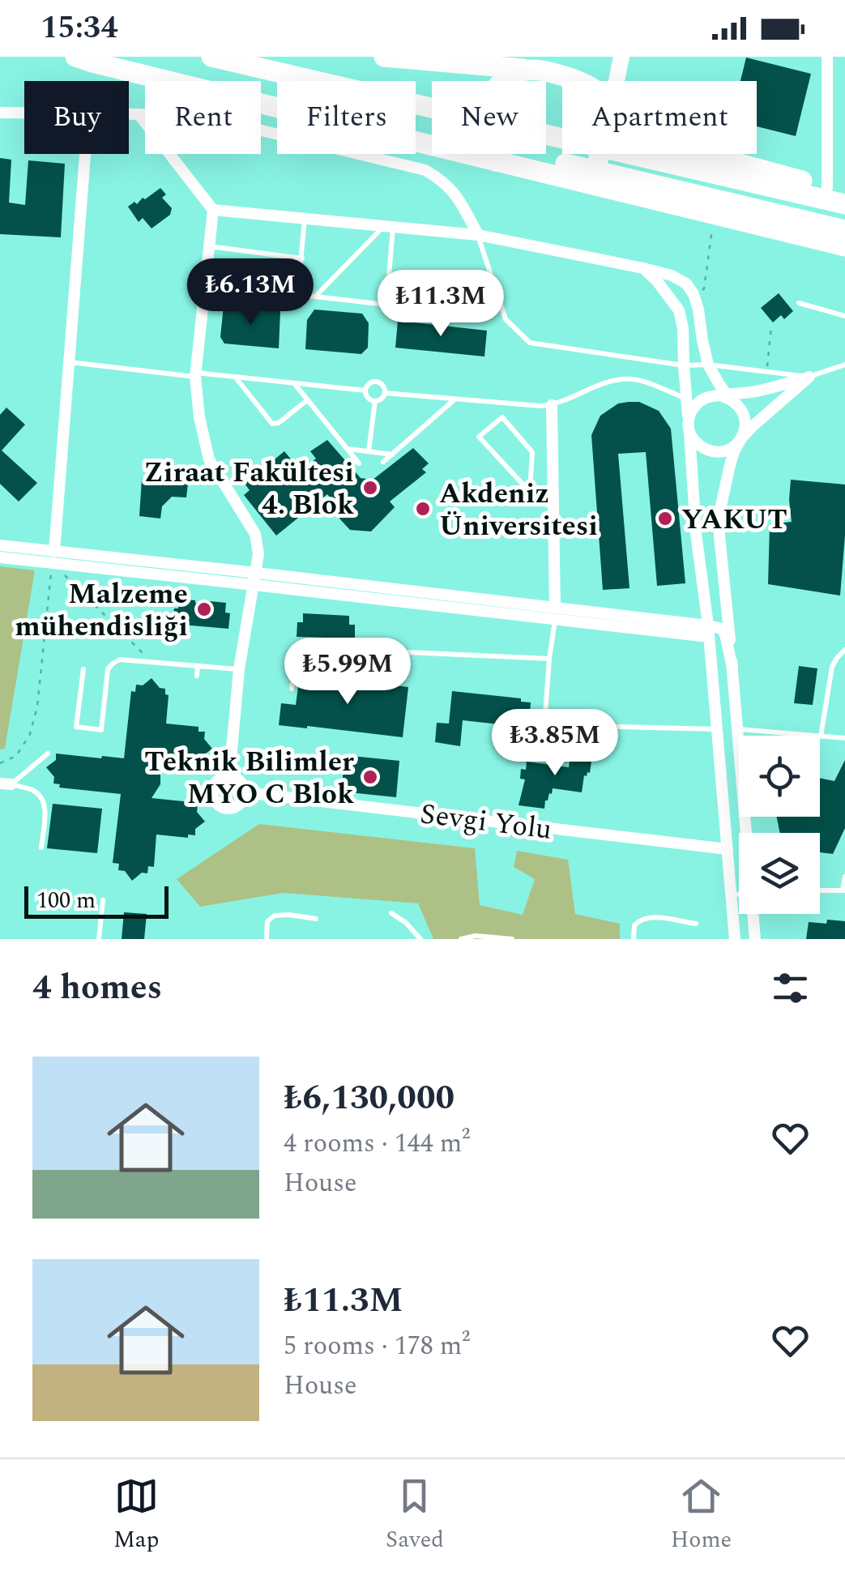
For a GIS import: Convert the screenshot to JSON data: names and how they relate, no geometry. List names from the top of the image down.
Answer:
{
  "streets": {
    "street": ["Sevgi Yolu"]
  },
  "places": [
    "Ziraat Fakültesi 4. Blok",
    "Akdeniz Üniversitesi",
    "YAKUT",
    "Malzeme mühendisliği",
    "Teknik Bilimler MYO C Blok"
  ],
  "scale_bar": "100 m",
  "page": {
    "status": "15:34",
    "chip": [
      "Buy",
      "Rent",
      "Filters",
      "New",
      "Apartment"
    ],
    "price": [
      "₺6.13M",
      "₺11.3M",
      "₺5.99M",
      "₺3.85M"
    ],
    "scale": "100 m",
    "heading": "4 homes",
    "list": [
      {
        "name": "₺6,130,000",
        "note": "4 rooms · 144 m² · House"
      },
      {
        "name": "₺11.3M",
        "note": "5 rooms · 178 m² · House"
      }
    ],
    "tabs": ["Map", "Saved", "Home"]
  }
}
